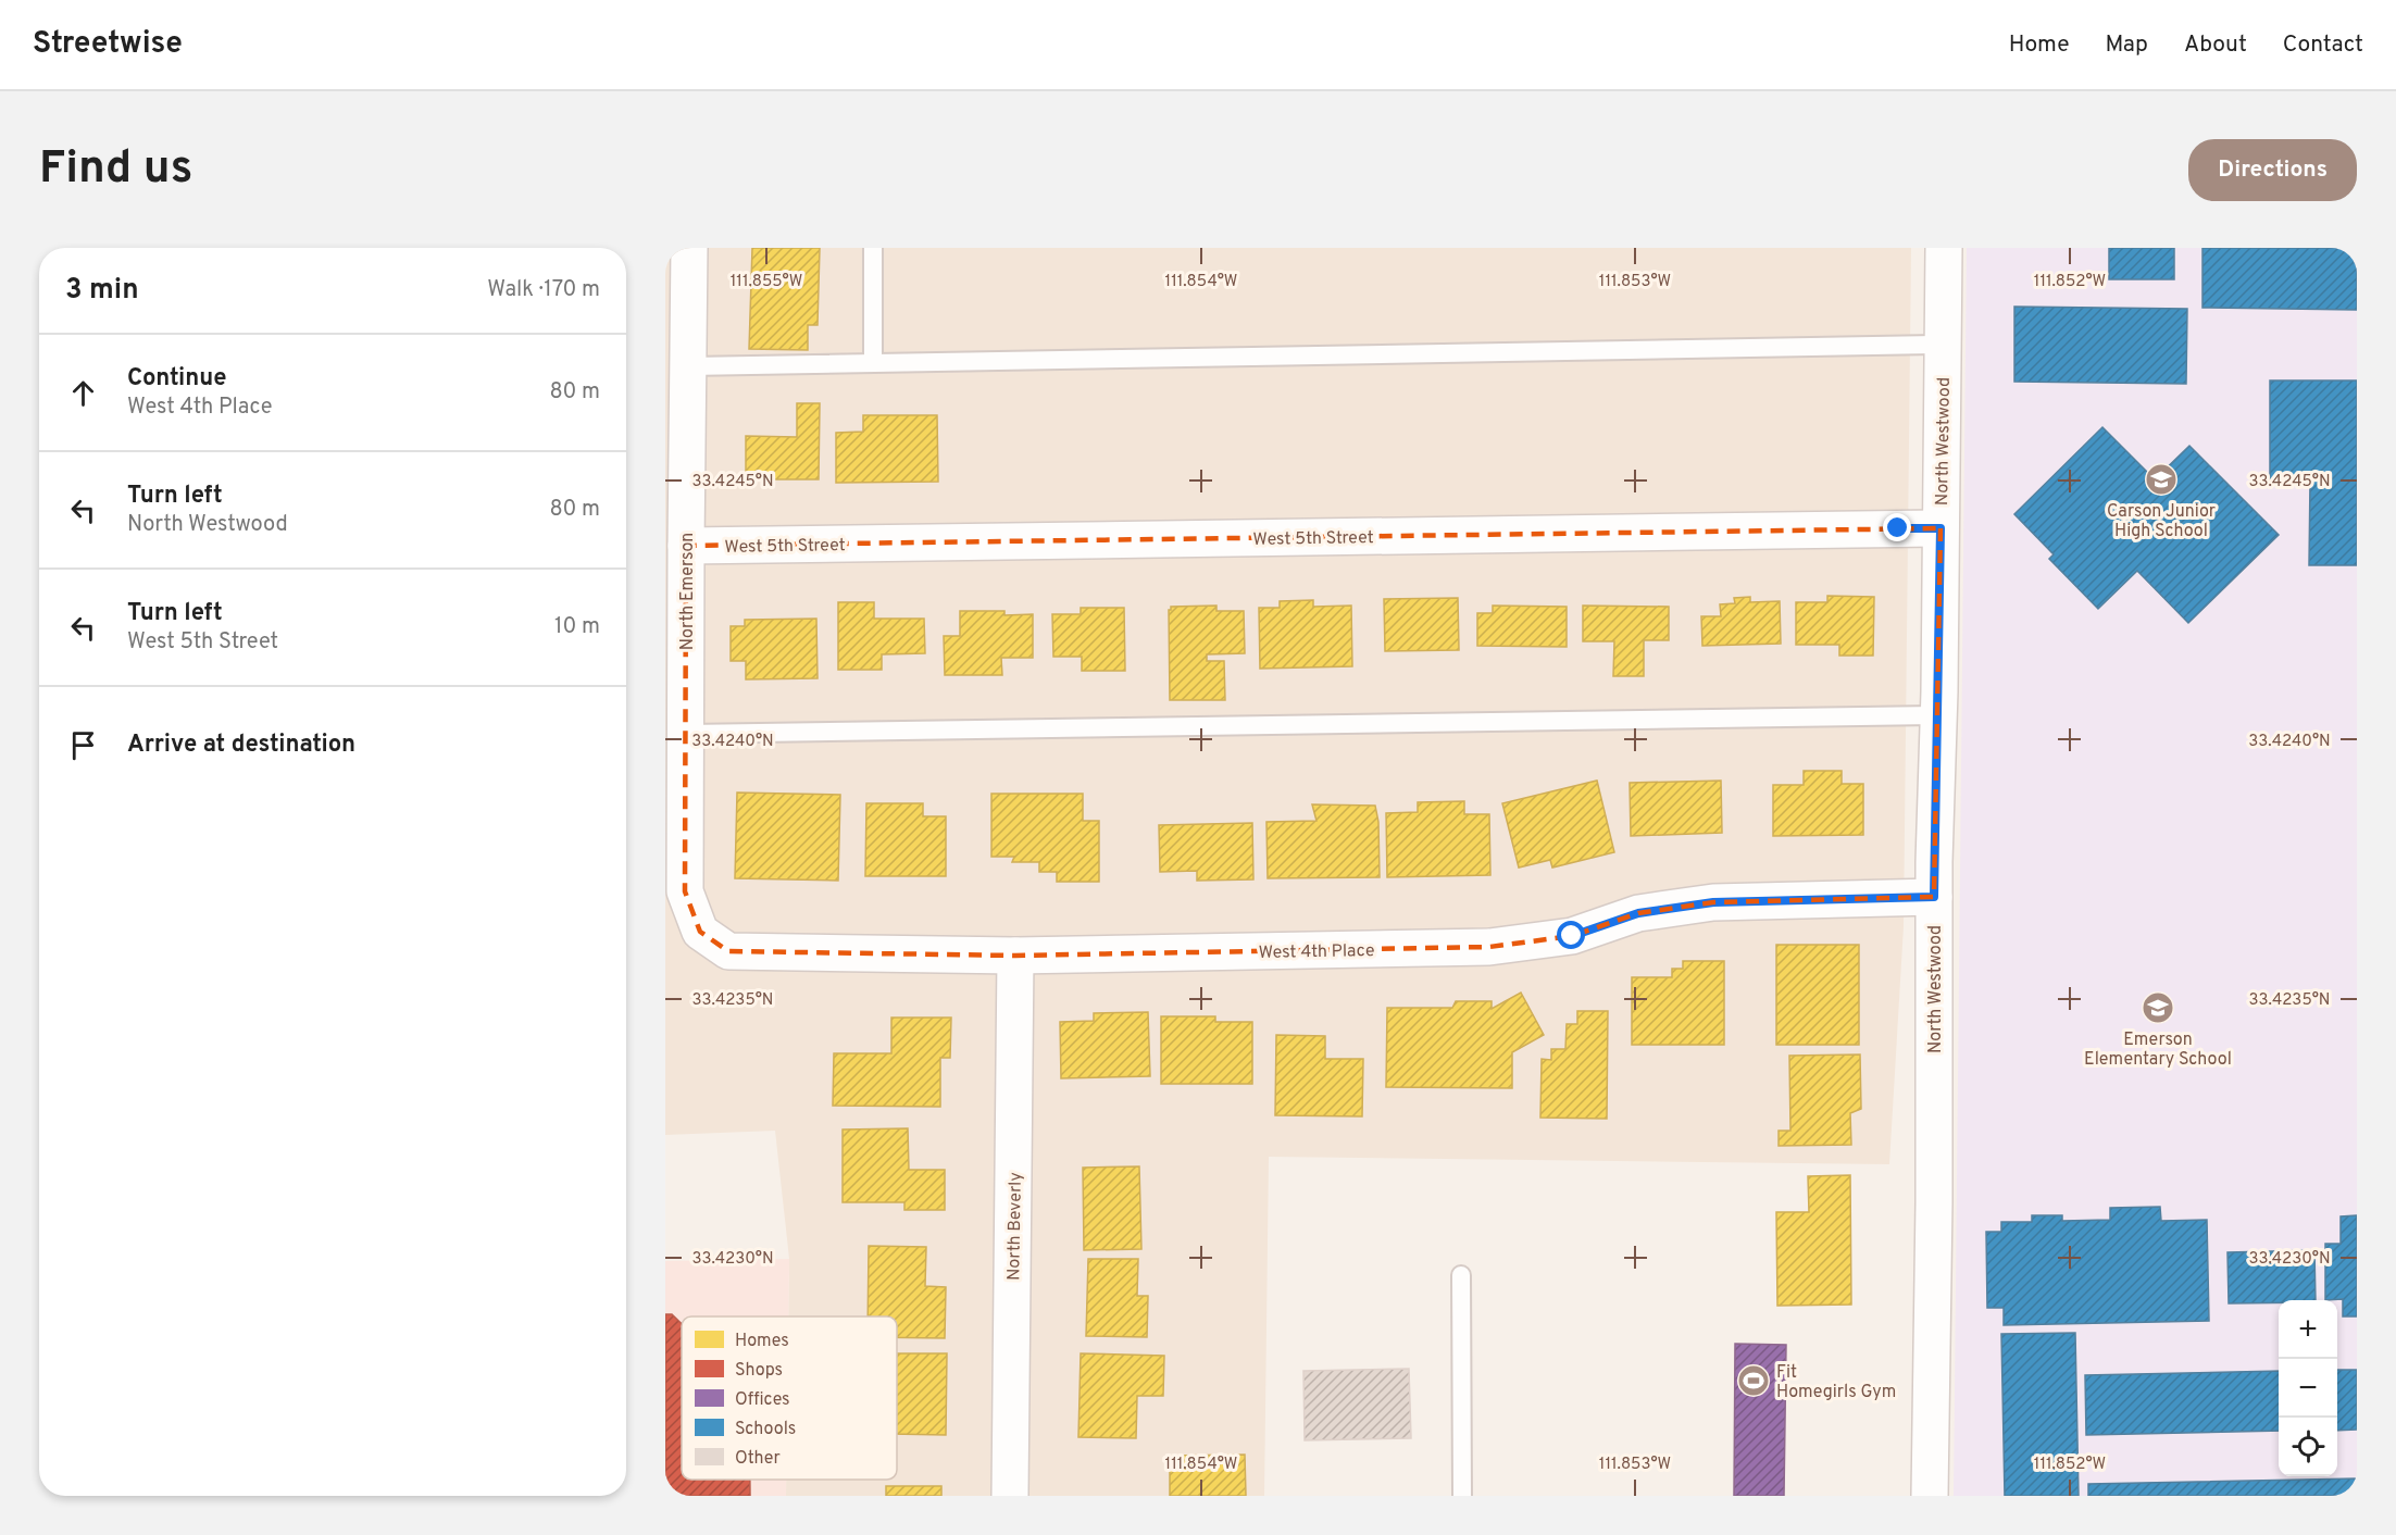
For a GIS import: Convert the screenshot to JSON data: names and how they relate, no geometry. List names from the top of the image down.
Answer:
{
  "streets": {
    "street": [
      "North Westwood",
      "West 5th Street",
      "North Emerson",
      "West 4th Place",
      "North Beverly"
    ]
  },
  "crossings": [
    ["North Westwood", "West 5th Street"],
    ["North Westwood", "West 4th Place"],
    ["West 5th Street", "North Emerson"],
    ["North Emerson", "West 4th Place"],
    ["West 4th Place", "North Beverly"]
  ],
  "places": {
    "school or university": ["Carson Junior High School", "Emerson Elementary School"],
    "sports": ["Fit Homegirls Gym"]
  },
  "legend": [
    "Homes",
    "Shops",
    "Offices",
    "Schools",
    "Other"
  ],
  "page": {
    "header": "Streetwise",
    "nav": [
      "Home",
      "Map",
      "About",
      "Contact"
    ],
    "buttons": "Directions",
    "title": "Find us",
    "heading": ["3 min", "Walk · 170 m"],
    "list": [
      ["Continue", "West 4th Place", "80 m"],
      ["Turn left", "North Westwood", "80 m"],
      ["Turn left", "West 5th Street", "10 m"],
      "Arrive at destination"
    ],
    "map_buttons": ["+", "−"]
  },
  "coordinates": [
    "111.855°W",
    "111.854°W",
    "111.853°W",
    "111.852°W",
    "33.4245°N",
    "33.4240°N",
    "33.4235°N",
    "33.4230°N"
  ]
}
